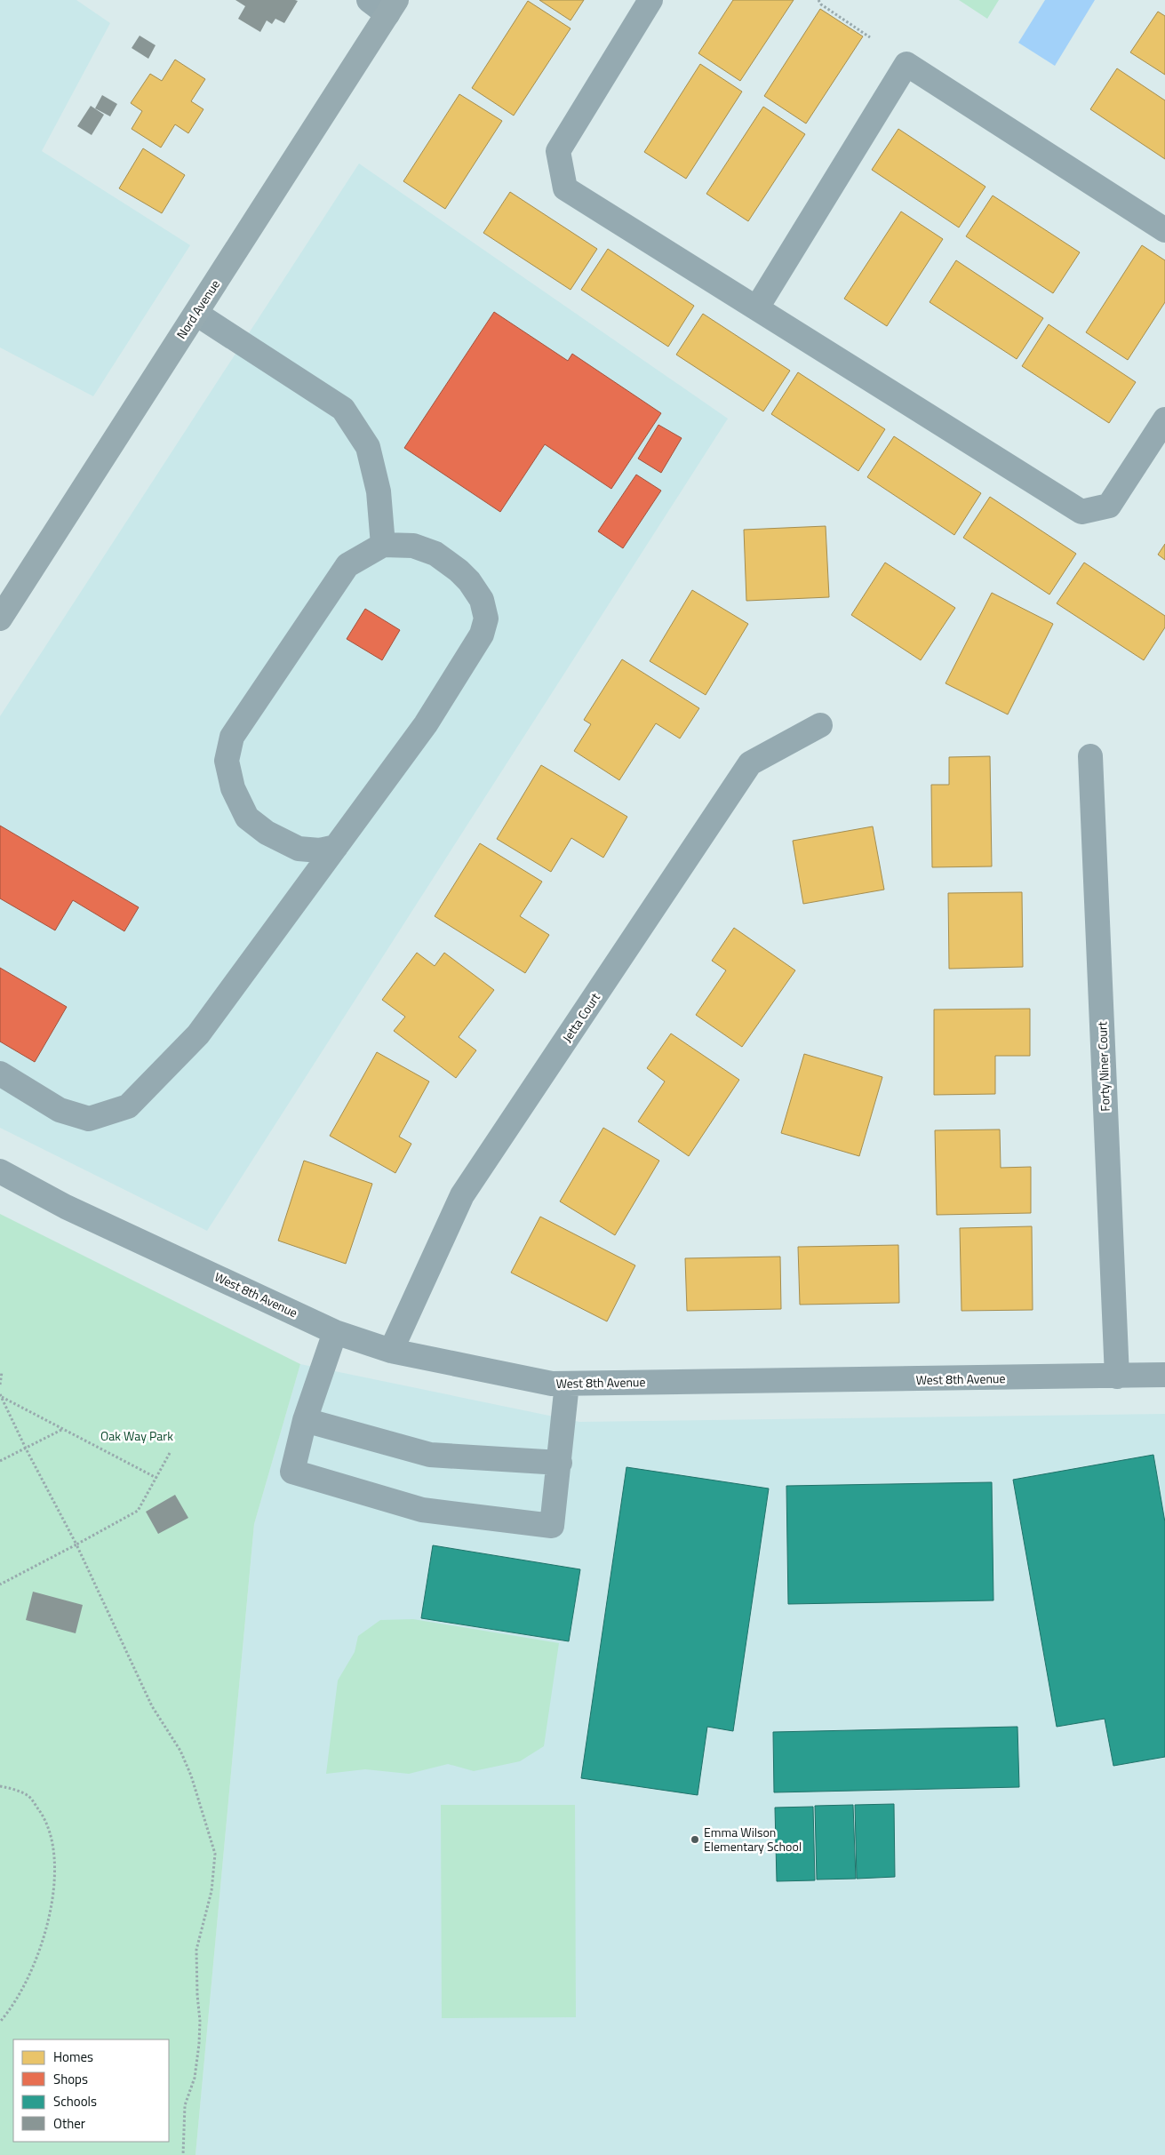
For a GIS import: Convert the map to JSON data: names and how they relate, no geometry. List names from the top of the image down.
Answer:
{
  "streets": {
    "main road": ["Nord Avenue"],
    "street": ["Jetta Court", "Forty Niner Court", "West 8th Avenue"]
  },
  "crossings": [
    ["Jetta Court", "West 8th Avenue"],
    ["Forty Niner Court", "West 8th Avenue"]
  ],
  "parks": ["Oak Way Park"],
  "places": ["Emma Wilson Elementary School"],
  "legend": [
    "Homes",
    "Shops",
    "Schools",
    "Other"
  ]
}
